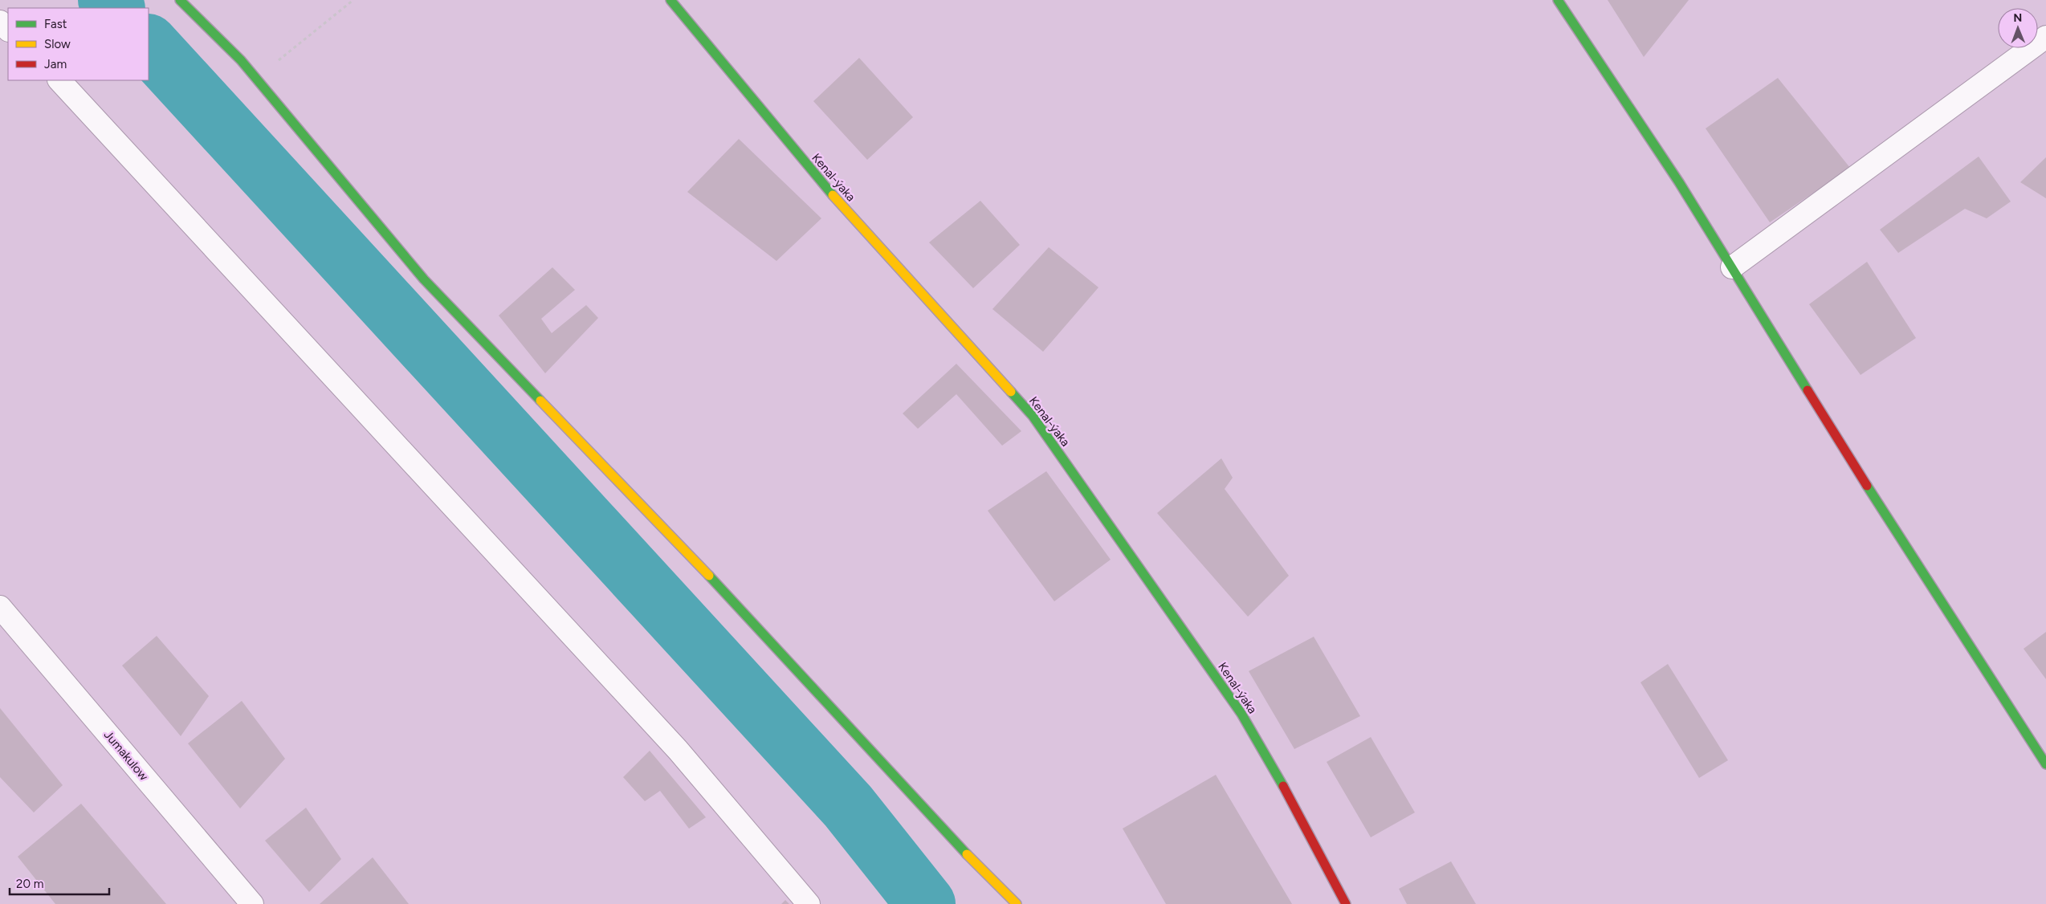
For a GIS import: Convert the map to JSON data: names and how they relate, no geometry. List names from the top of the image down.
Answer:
{
  "streets": {
    "street": ["Kenal-ýaka", "Jumakulow"]
  },
  "legend": ["Fast", "Slow", "Jam"],
  "scale_bar": "20 m",
  "north": "top"
}
